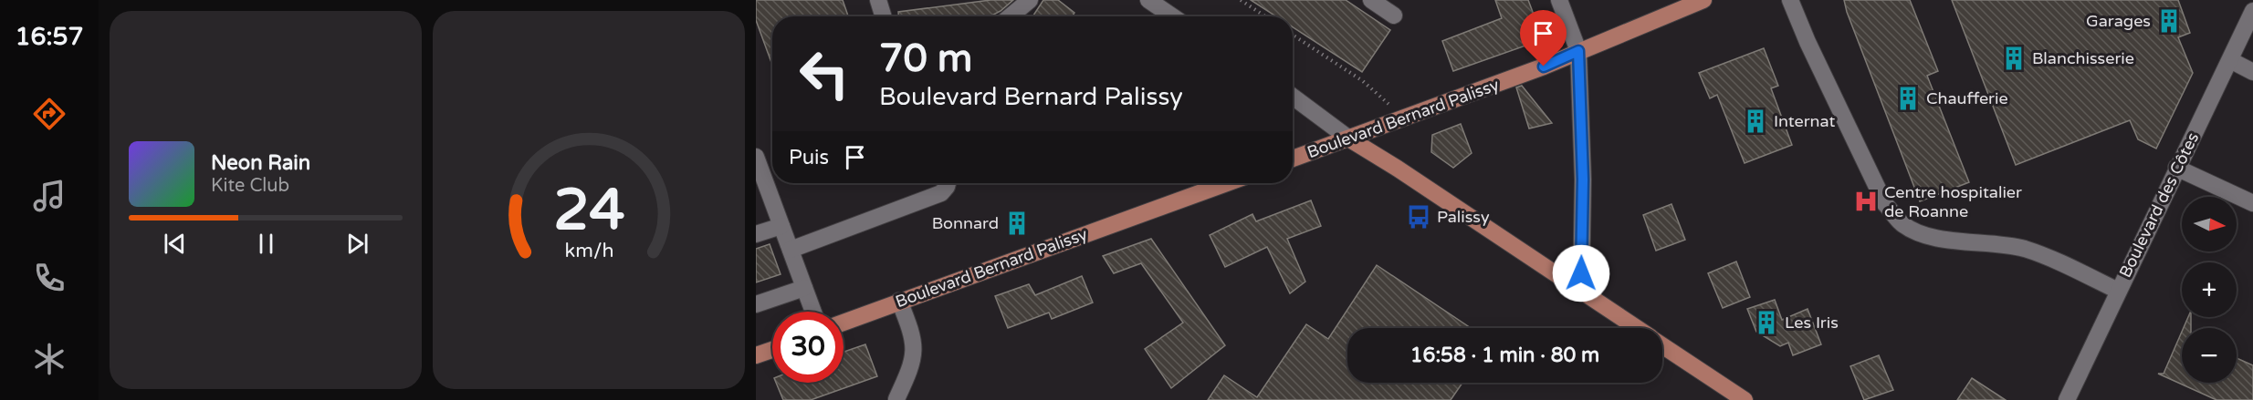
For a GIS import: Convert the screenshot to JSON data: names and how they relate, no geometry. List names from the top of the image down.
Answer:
{
  "streets": {
    "main road": ["Boulevard Bernard Palissy"],
    "street": ["Boulevard des Côtes"]
  },
  "places": {
    "building": [
      "Garages",
      "Blanchisserie",
      "Chaufferie",
      "Internat",
      "Bonnard",
      "Les Iris"
    ],
    "hospital": ["Centre hospitalier de Roanne"],
    "bus stop": ["Palissy"]
  },
  "north": "right",
  "page": {
    "tabs": "16:57",
    "turn": ["70 m", "Boulevard Bernard Palissy"],
    "then": "Puis",
    "song": ["Neon Rain", "Kite Club"],
    "map_buttons": ["+", "−"],
    "limit": "30",
    "trip": "16:58 · 1 min · 80 m",
    "gauge": ["24", "km/h"]
  }
}
